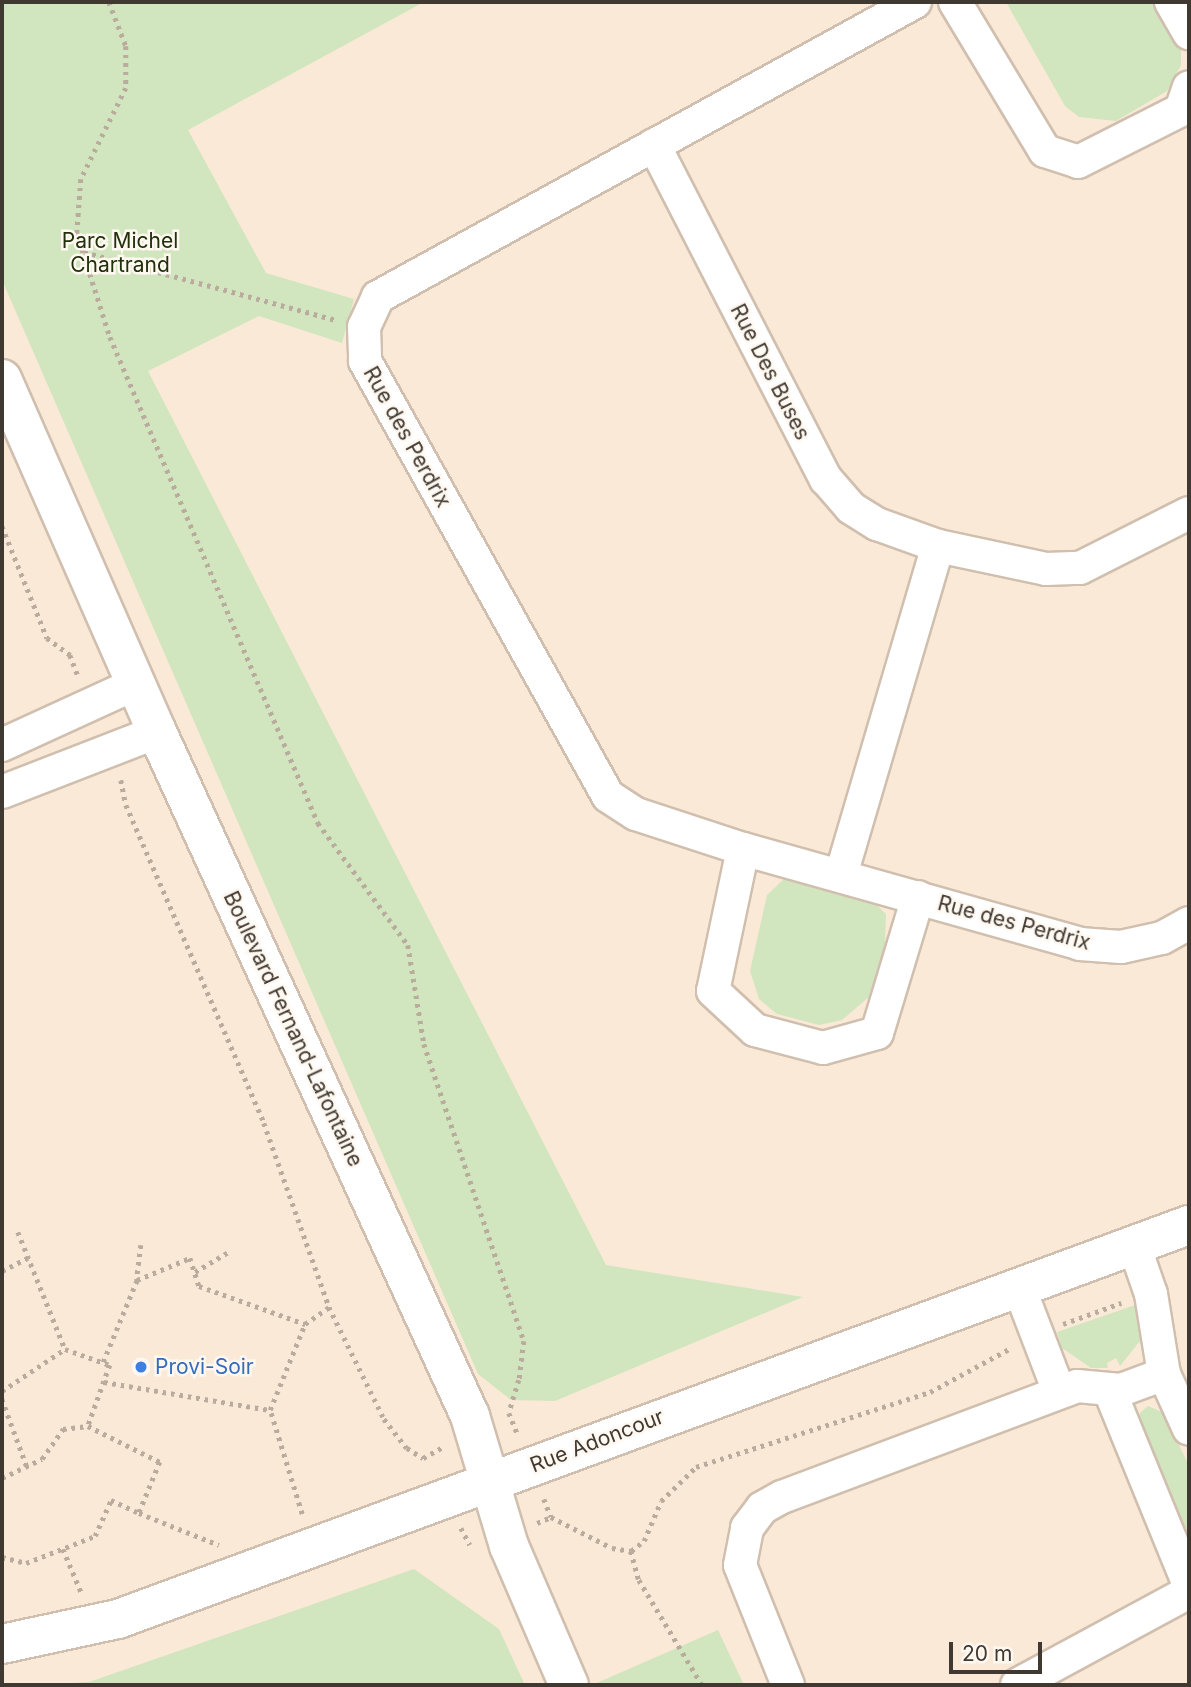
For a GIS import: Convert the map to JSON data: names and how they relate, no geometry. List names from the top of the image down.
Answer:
{
  "streets": {
    "street": [
      "Rue Des Buses",
      "Rue des Perdrix",
      "Boulevard Fernand-Lafontaine",
      "Rue Adoncour"
    ]
  },
  "crossings": [
    ["Rue Des Buses", "Rue des Perdrix"],
    ["Boulevard Fernand-Lafontaine", "Rue Adoncour"]
  ],
  "parks": ["Parc Michel Chartrand"],
  "places": ["Provi-Soir"],
  "scale_bar": "20 m"
}
